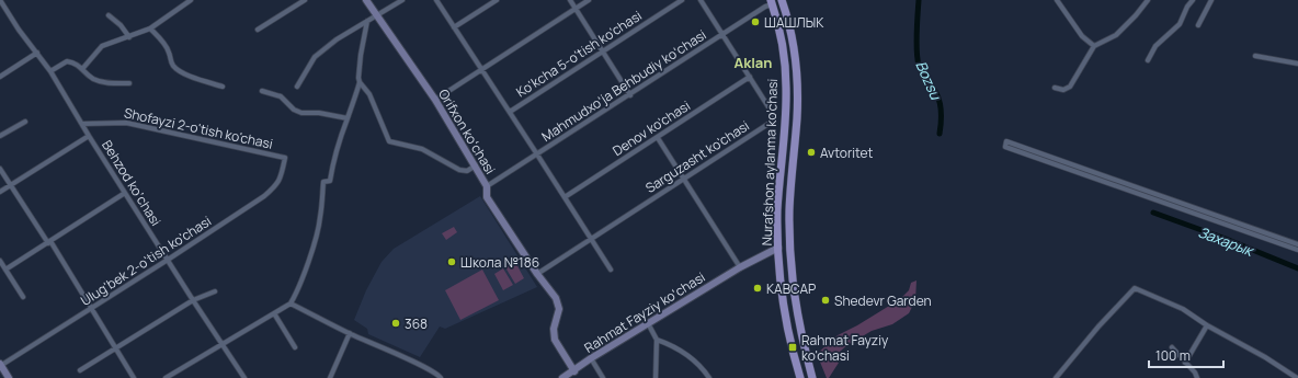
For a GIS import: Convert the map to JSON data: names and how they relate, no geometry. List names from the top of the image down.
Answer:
{
  "streets": {
    "main road": ["Nurafshon aylanma ko'chasi"],
    "street": [
      "Ko'kcha 5-o'tish ko'chasi",
      "Mahmudxoʻja Behbudiy koʻchasi",
      "Shofayzi 2-o'tish ko'chasi",
      "Denov ko'chasi",
      "Orifxon koʻchasi",
      "Sarguzasht ko'chasi",
      "Behzod ko‘chasi",
      "Ulug'bek 2-o'tish ko'chasi",
      "Rahmat Fayziy koʻchasi"
    ]
  },
  "crossings": [
    ["Mahmudxoʻja Behbudiy koʻchasi", "Orifxon koʻchasi"],
    ["Mahmudxoʻja Behbudiy koʻchasi", "Sarguzasht ko'chasi"],
    ["Mahmudxoʻja Behbudiy koʻchasi", "Nurafshon aylanma ko'chasi"],
    ["Shofayzi 2-o'tish ko'chasi", "Behzod ko‘chasi"],
    ["Shofayzi 2-o'tish ko'chasi", "Ulug'bek 2-o'tish ko'chasi"],
    ["Denov ko'chasi", "Sarguzasht ko'chasi"],
    ["Orifxon koʻchasi", "Sarguzasht ko'chasi"],
    ["Orifxon koʻchasi", "Rahmat Fayziy koʻchasi"],
    ["Nurafshon aylanma ko'chasi", "Rahmat Fayziy koʻchasi"],
    ["Behzod ko‘chasi", "Ulug'bek 2-o'tish ko'chasi"]
  ],
  "districts": ["Aklan"],
  "water": ["Bozsu", "Захарык"],
  "places": {
    "other": [
      "ШАШЛЫК",
      "Avtoritet",
      "Школа №186",
      "КАВСАР",
      "Shedevr Garden",
      "368"
    ],
    "transit": ["Rahmat Fayziy ko'chasi"]
  },
  "scale_bar": "100 m"
}
